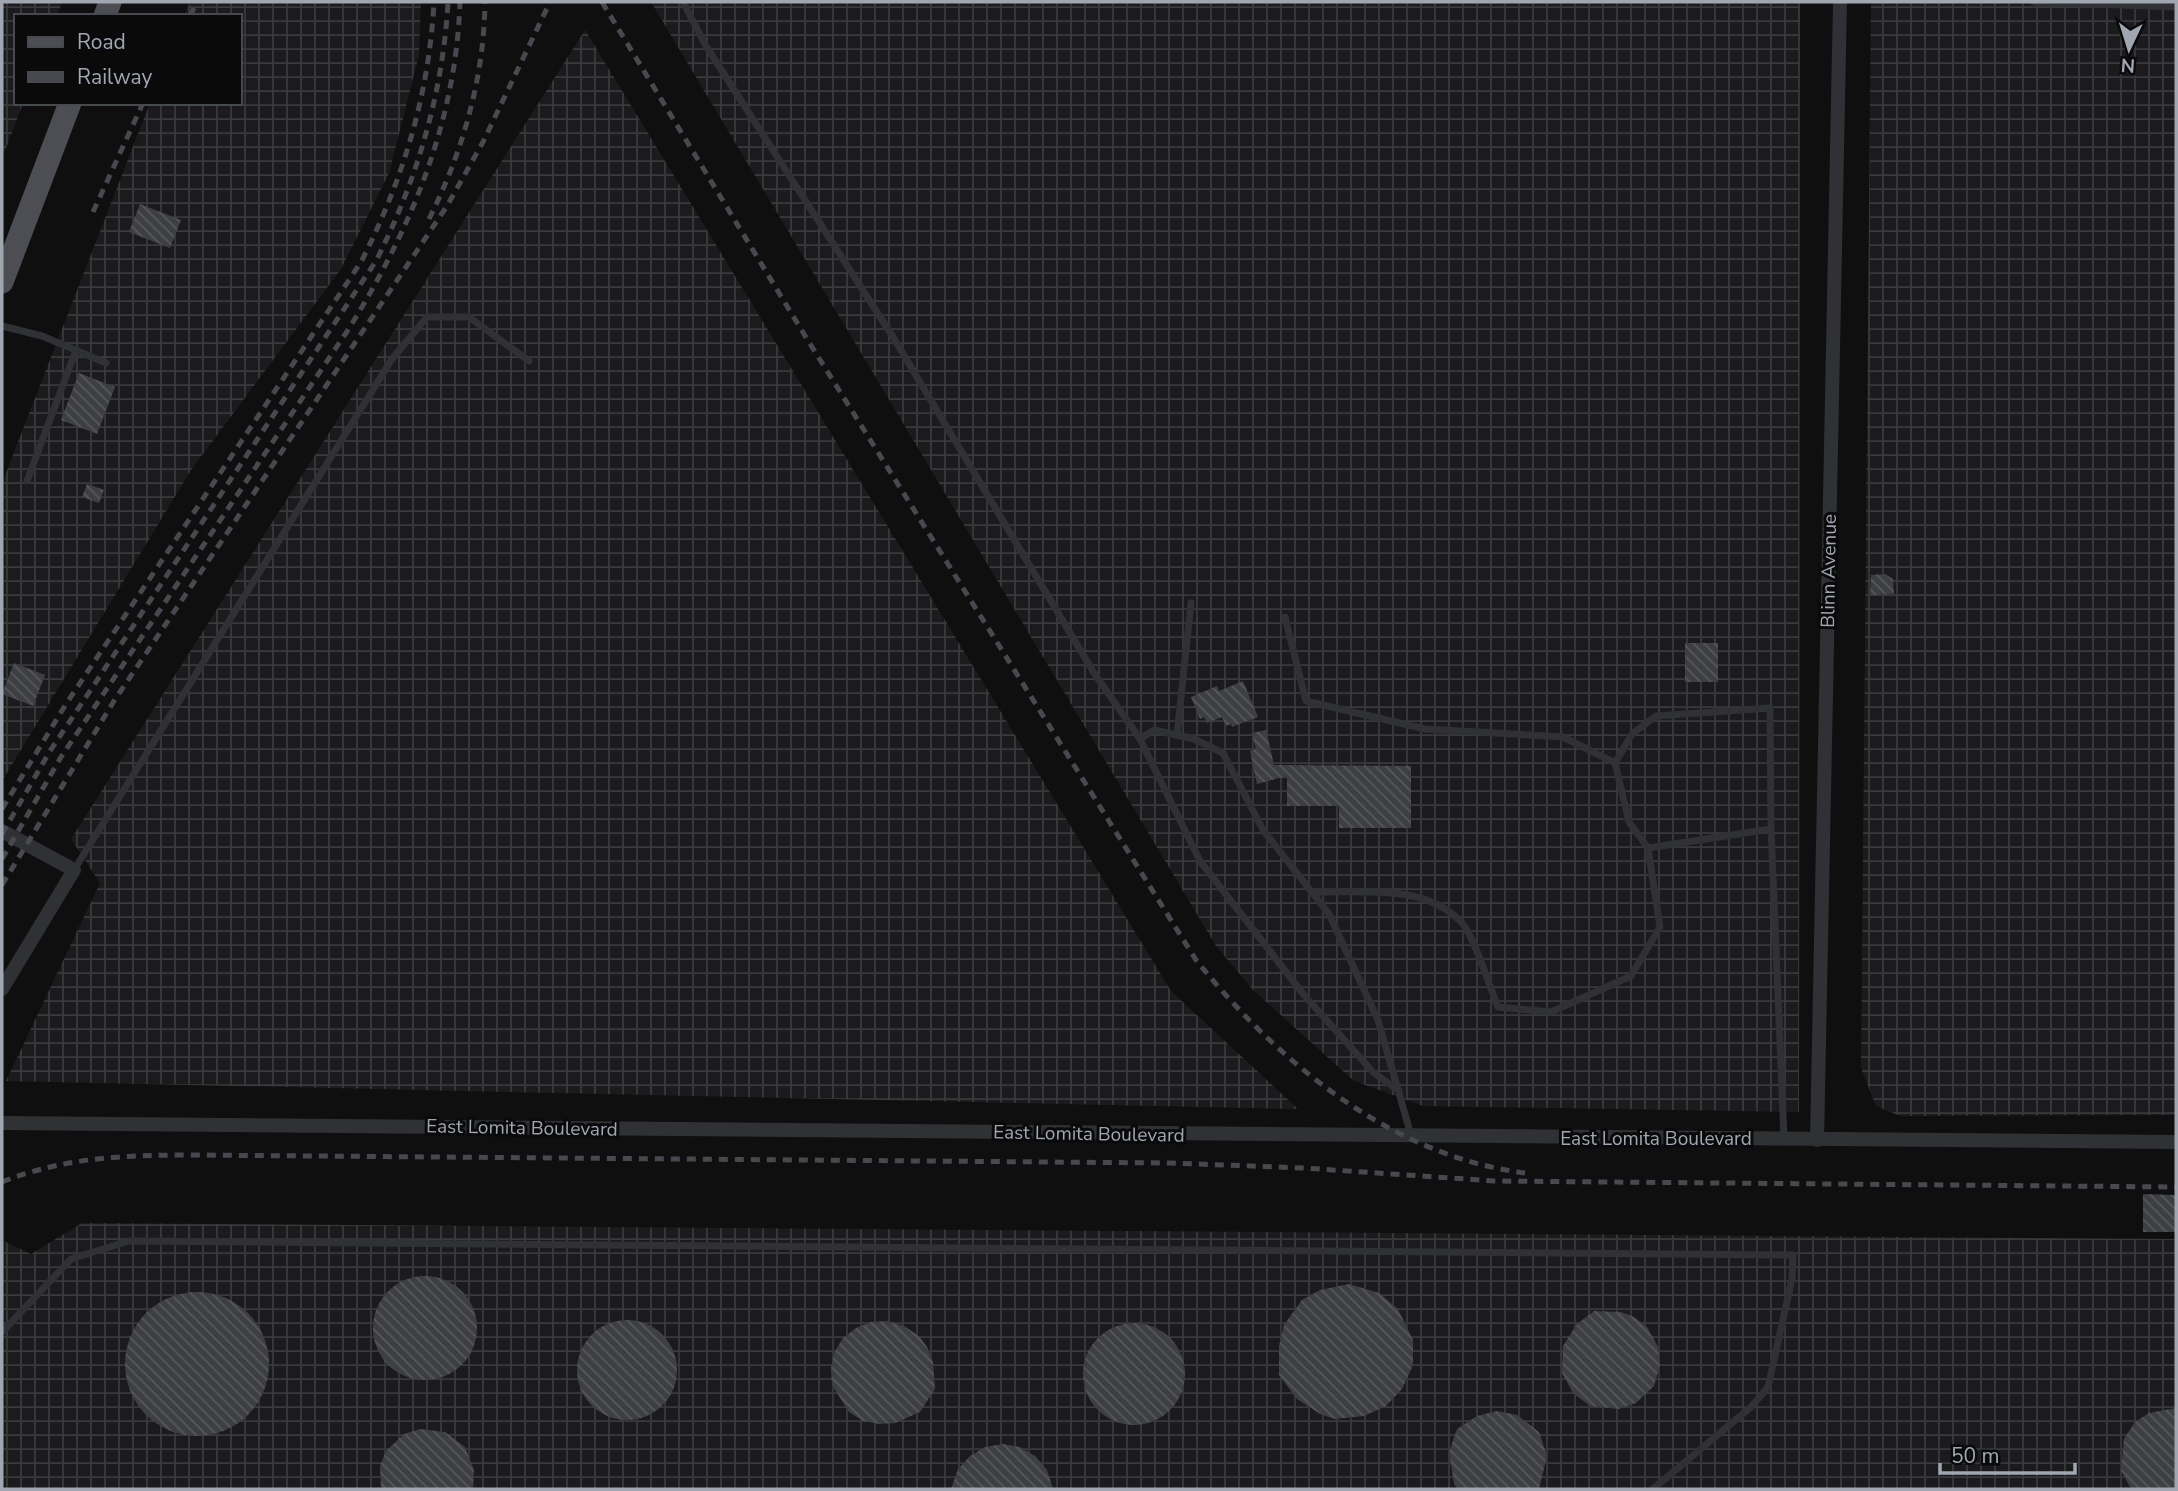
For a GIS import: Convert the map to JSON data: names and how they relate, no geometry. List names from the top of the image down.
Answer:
{
  "streets": {
    "street": ["Blinn Avenue", "East Lomita Boulevard"]
  },
  "crossings": [
    ["Blinn Avenue", "East Lomita Boulevard"]
  ],
  "legend": ["Road", "Railway"],
  "scale_bar": "50 m",
  "north": "bottom"
}
